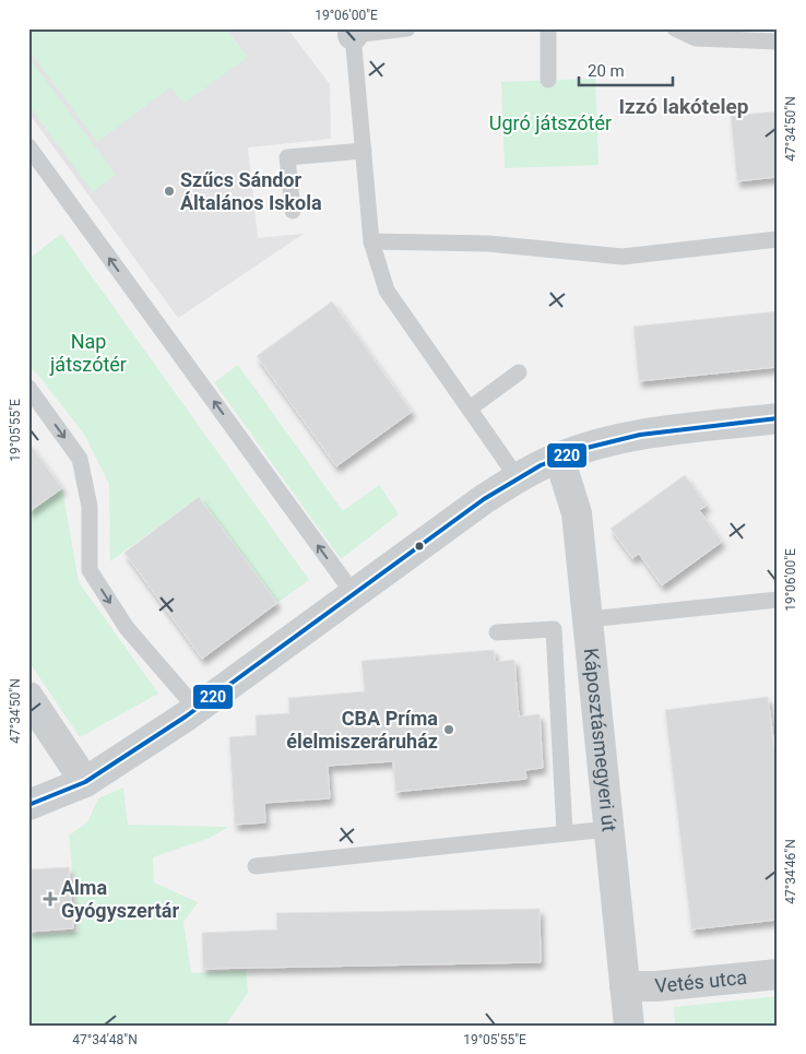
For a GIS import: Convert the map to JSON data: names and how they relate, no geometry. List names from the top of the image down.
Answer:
{
  "streets": {
    "street": ["Káposztásmegyeri út", "Vetés utca"]
  },
  "crossings": [
    ["Káposztásmegyeri út", "Vetés utca"]
  ],
  "districts": ["Izzó lakótelep"],
  "parks": ["Ugró játszótér", "Nap játszótér"],
  "places": {
    "other": ["Szűcs Sándor Általános Iskola", "CBA Príma élelmiszeráruház"],
    "health": ["Alma Gyógyszertár"]
  },
  "lines": ["transit line 220"],
  "scale_bar": "20 m",
  "coordinates": [
    "19°06'00\"E",
    "47°34'50\"N",
    "19°05'55\"E",
    "47°34'46\"N",
    "47°34'48\"N"
  ]
}
